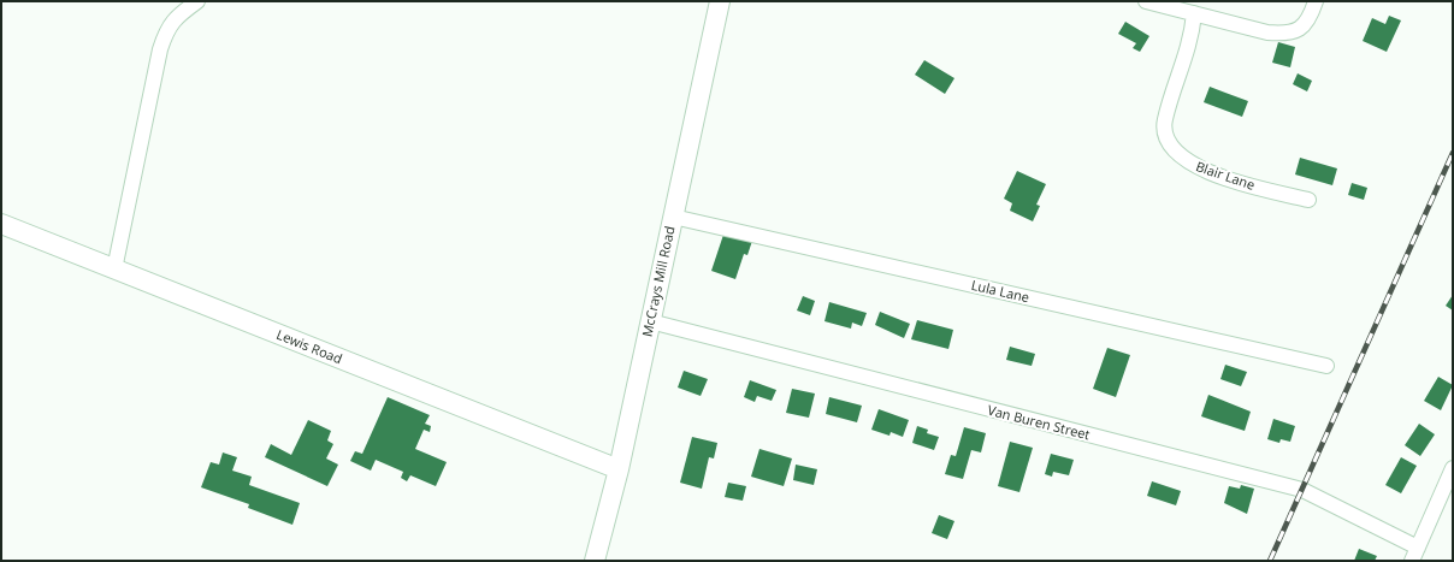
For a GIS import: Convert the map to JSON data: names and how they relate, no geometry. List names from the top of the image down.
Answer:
{
  "streets": {
    "street": [
      "Blair Lane",
      "McCrays Mill Road",
      "Lula Lane",
      "Lewis Road",
      "Van Buren Street"
    ]
  },
  "crossings": [
    ["McCrays Mill Road", "Lula Lane"],
    ["McCrays Mill Road", "Lewis Road"],
    ["McCrays Mill Road", "Van Buren Street"]
  ]
}
